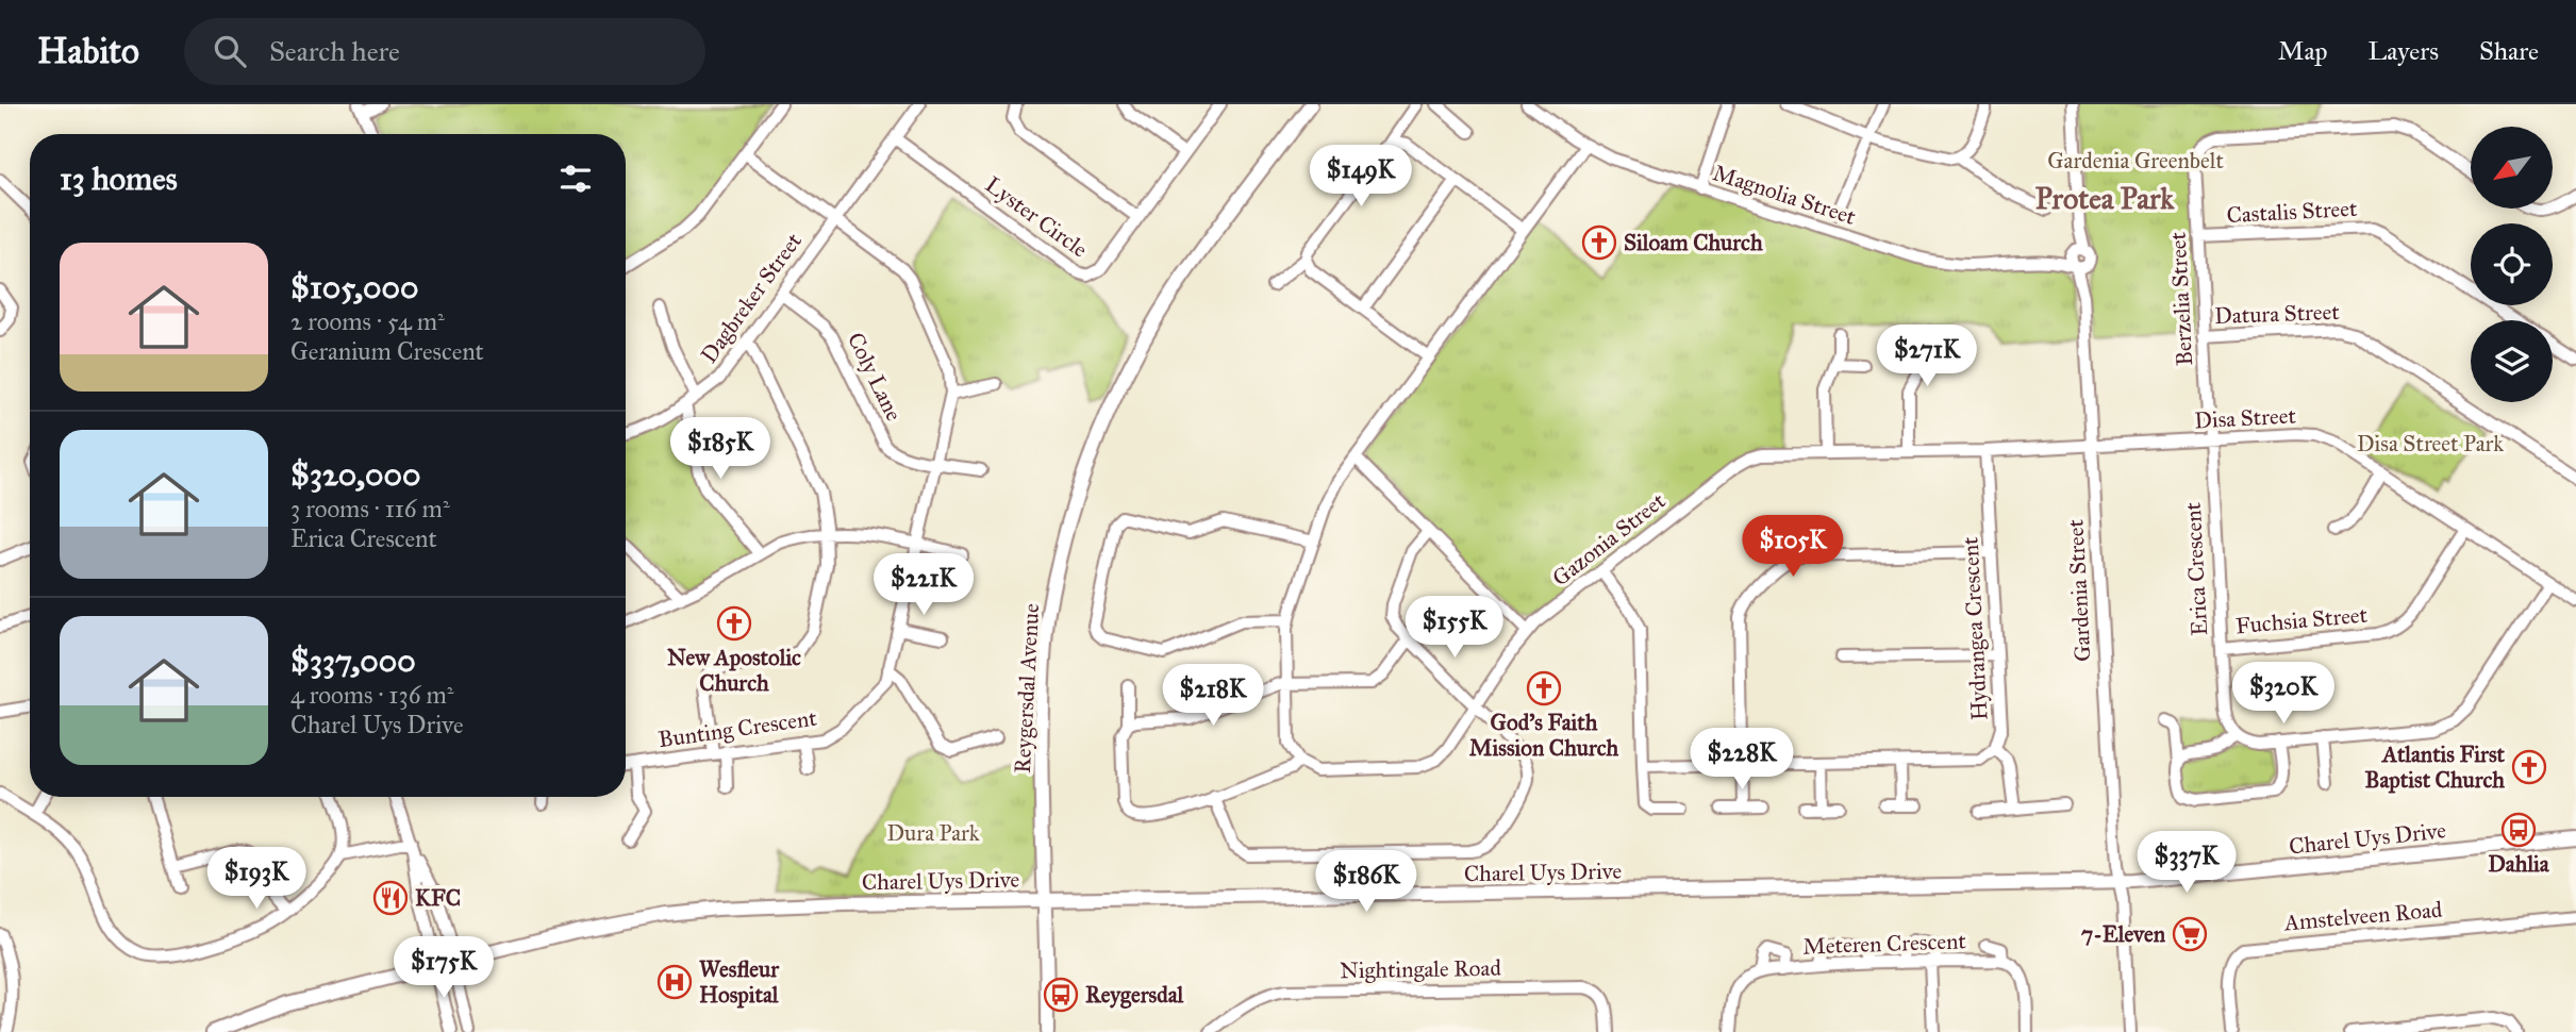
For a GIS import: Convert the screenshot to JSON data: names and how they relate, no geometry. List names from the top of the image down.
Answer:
{
  "streets": {
    "main road": ["Reygersdal Avenue", "Charel Uys Drive"],
    "street": [
      "Magnolia Street",
      "Castalis Street",
      "Lyster Circle",
      "Dagbreker Street",
      "Berzelia Street",
      "Datura Street",
      "Coly Lane",
      "Disa Street",
      "Gazonia Street",
      "Erica Crescent",
      "Gardenia Street",
      "Fuchsia Street",
      "Hydrangea Crescent",
      "Bunting Crescent",
      "Amstelveen Road",
      "Meteren Crescent",
      "Nightingale Road"
    ]
  },
  "crossings": [
    ["Magnolia Street", "Gardenia Street"],
    ["Castalis Street", "Berzelia Street"],
    ["Dagbreker Street", "Coly Lane"],
    ["Dagbreker Street", "Bunting Crescent"],
    ["Berzelia Street", "Datura Street"],
    ["Berzelia Street", "Disa Street"],
    ["Berzelia Street", "Erica Crescent"],
    ["Coly Lane", "Bunting Crescent"],
    ["Disa Street", "Gazonia Street"],
    ["Disa Street", "Erica Crescent"],
    ["Disa Street", "Gardenia Street"],
    ["Disa Street", "Fuchsia Street"],
    ["Gazonia Street", "Gardenia Street"],
    ["Gazonia Street", "Hydrangea Crescent"],
    ["Erica Crescent", "Fuchsia Street"],
    ["Gardenia Street", "Charel Uys Drive"],
    ["Reygersdal Avenue", "Charel Uys Drive"]
  ],
  "districts": ["Protea Park"],
  "parks": ["Gardenia Greenbelt", "Disa Street Park", "Dura Park"],
  "places": {
    "church": [
      "Siloam Church",
      "New Apostolic Church",
      "God's Faith Mission Church",
      "Atlantis First Baptist Church"
    ],
    "bus stop": ["Dahlia", "Reygersdal"],
    "restaurant": ["KFC"],
    "supermarket": ["7-Eleven"],
    "hospital": ["Wesfleur Hospital"]
  },
  "north": "bottom left",
  "page": {
    "header": "Habito",
    "search": "Search here",
    "nav": ["Map", "Layers", "Share"],
    "heading": "13 homes",
    "price": [
      "$149K",
      "$271K",
      "$185K",
      "$105K",
      "$221K",
      "$155K",
      "$320K",
      "$218K",
      "$228K",
      "$337K",
      "$193K",
      "$186K",
      "$175K"
    ],
    "list": [
      {
        "name": "$105,000",
        "note": "2 rooms · 54 m² · Geranium Crescent"
      },
      {
        "name": "$320,000",
        "note": "3 rooms · 116 m² · Erica Crescent"
      },
      {
        "name": "$337,000",
        "note": "4 rooms · 136 m² · Charel Uys Drive"
      }
    ]
  }
}
